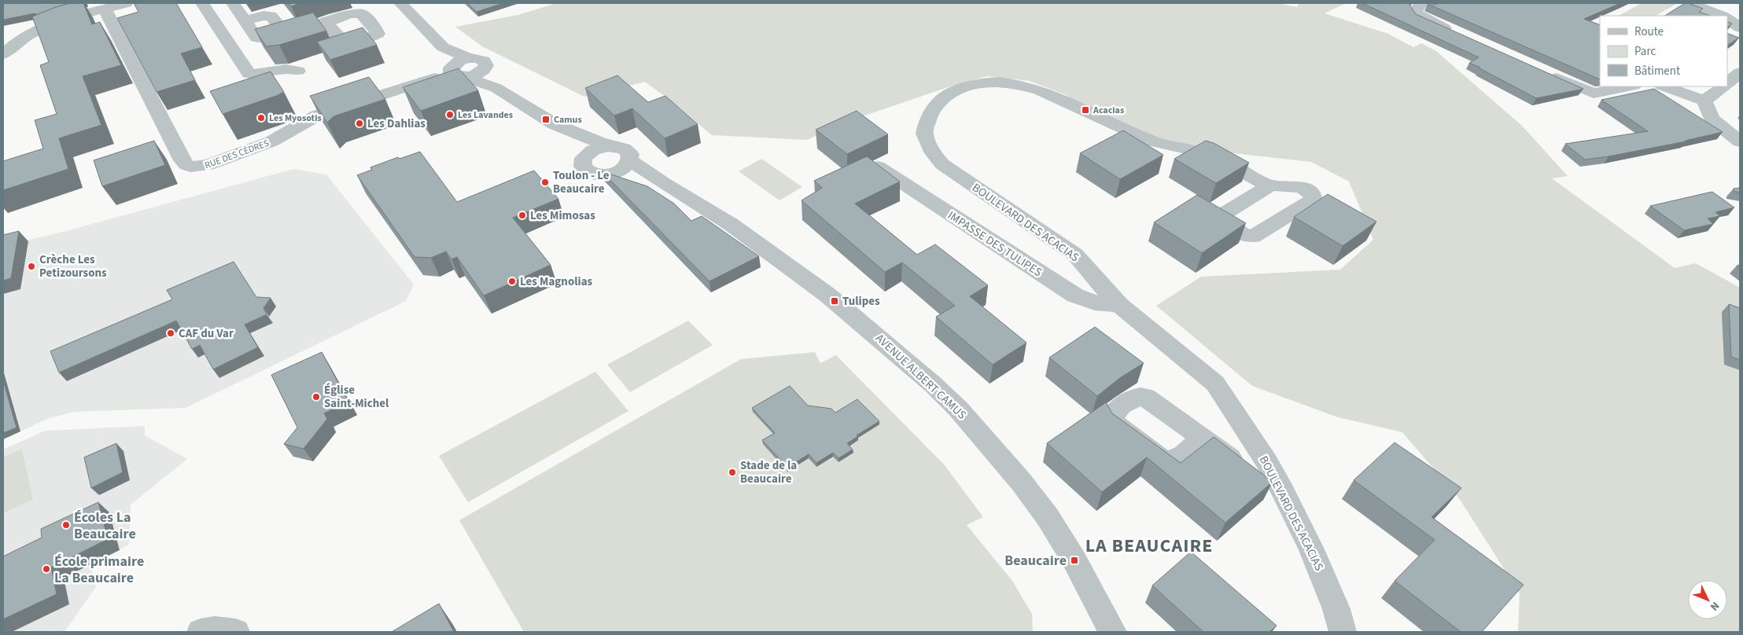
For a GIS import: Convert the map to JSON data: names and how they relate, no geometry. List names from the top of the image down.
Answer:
{
  "streets": {
    "street": [
      "RUE DES CÈDRES",
      "BOULEVARD DES ACACIAS",
      "IMPASSE DES TULIPES",
      "AVENUE ALBERT CAMUS"
    ]
  },
  "crossings": [
    ["BOULEVARD DES ACACIAS", "IMPASSE DES TULIPES"]
  ],
  "districts": ["LA BEAUCAIRE"],
  "places": {
    "transit": [
      "Acacias",
      "Camus",
      "Tulipes",
      "Beaucaire"
    ],
    "other": [
      "Les Lavandes",
      "Les Myosotis",
      "Les Dahlias",
      "Toulon - Le Beaucaire",
      "Les Mimosas",
      "Crèche Les Petizoursons",
      "Les Magnolias",
      "CAF du Var",
      "Église Saint-Michel",
      "Stade de la Beaucaire",
      "Écoles La Beaucaire",
      "École primaire La Beaucaire"
    ]
  },
  "legend": ["Route", "Parc", "Bâtiment"],
  "north": "bottom right"
}
